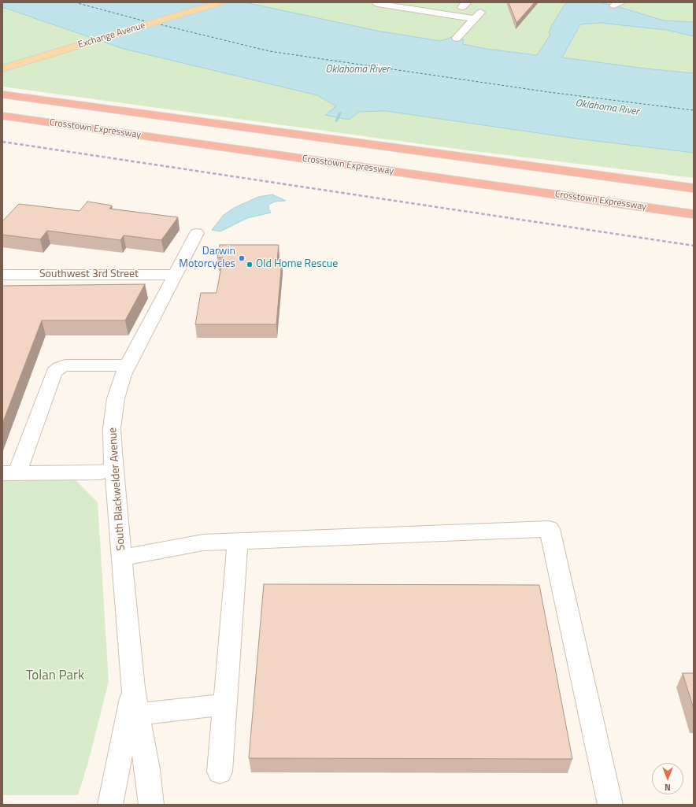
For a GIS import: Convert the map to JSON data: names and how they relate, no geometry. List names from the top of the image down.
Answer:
{
  "streets": {
    "highway": ["Crosstown Expressway"],
    "main road": ["Exchange Avenue"],
    "street": ["Southwest 3rd Street", "South Blackwelder Avenue"]
  },
  "crossings": [
    ["Southwest 3rd Street", "South Blackwelder Avenue"]
  ],
  "water": ["Oklahoma River"],
  "parks": ["Tolan Park"],
  "places": ["Darwin Motorcycles", "Old Home Rescue"],
  "north": "bottom"
}
